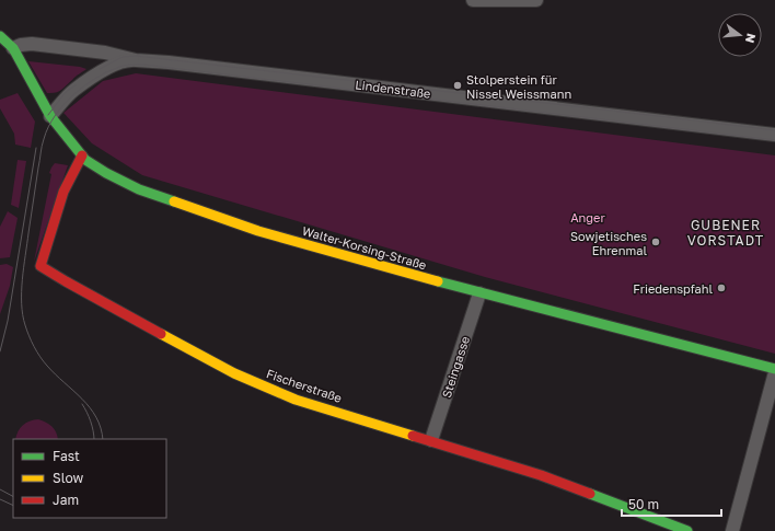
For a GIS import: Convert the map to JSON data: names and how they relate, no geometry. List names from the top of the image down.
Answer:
{
  "streets": {
    "street": [
      "Lindenstraße",
      "Walter-Korsing-Straße",
      "Steingasse",
      "Fischerstraße"
    ]
  },
  "crossings": [
    ["Lindenstraße", "Walter-Korsing-Straße"],
    ["Walter-Korsing-Straße", "Steingasse"],
    ["Walter-Korsing-Straße", "Fischerstraße"],
    ["Steingasse", "Fischerstraße"]
  ],
  "districts": ["GUBENER VORSTADT"],
  "parks": ["Anger"],
  "places": ["Stolperstein für Nissel Weissmann", "Sowjetisches Ehrenmal", "Friedenspfahl"],
  "legend": ["Fast", "Slow", "Jam"],
  "scale_bar": "50 m",
  "north": "right"
}
